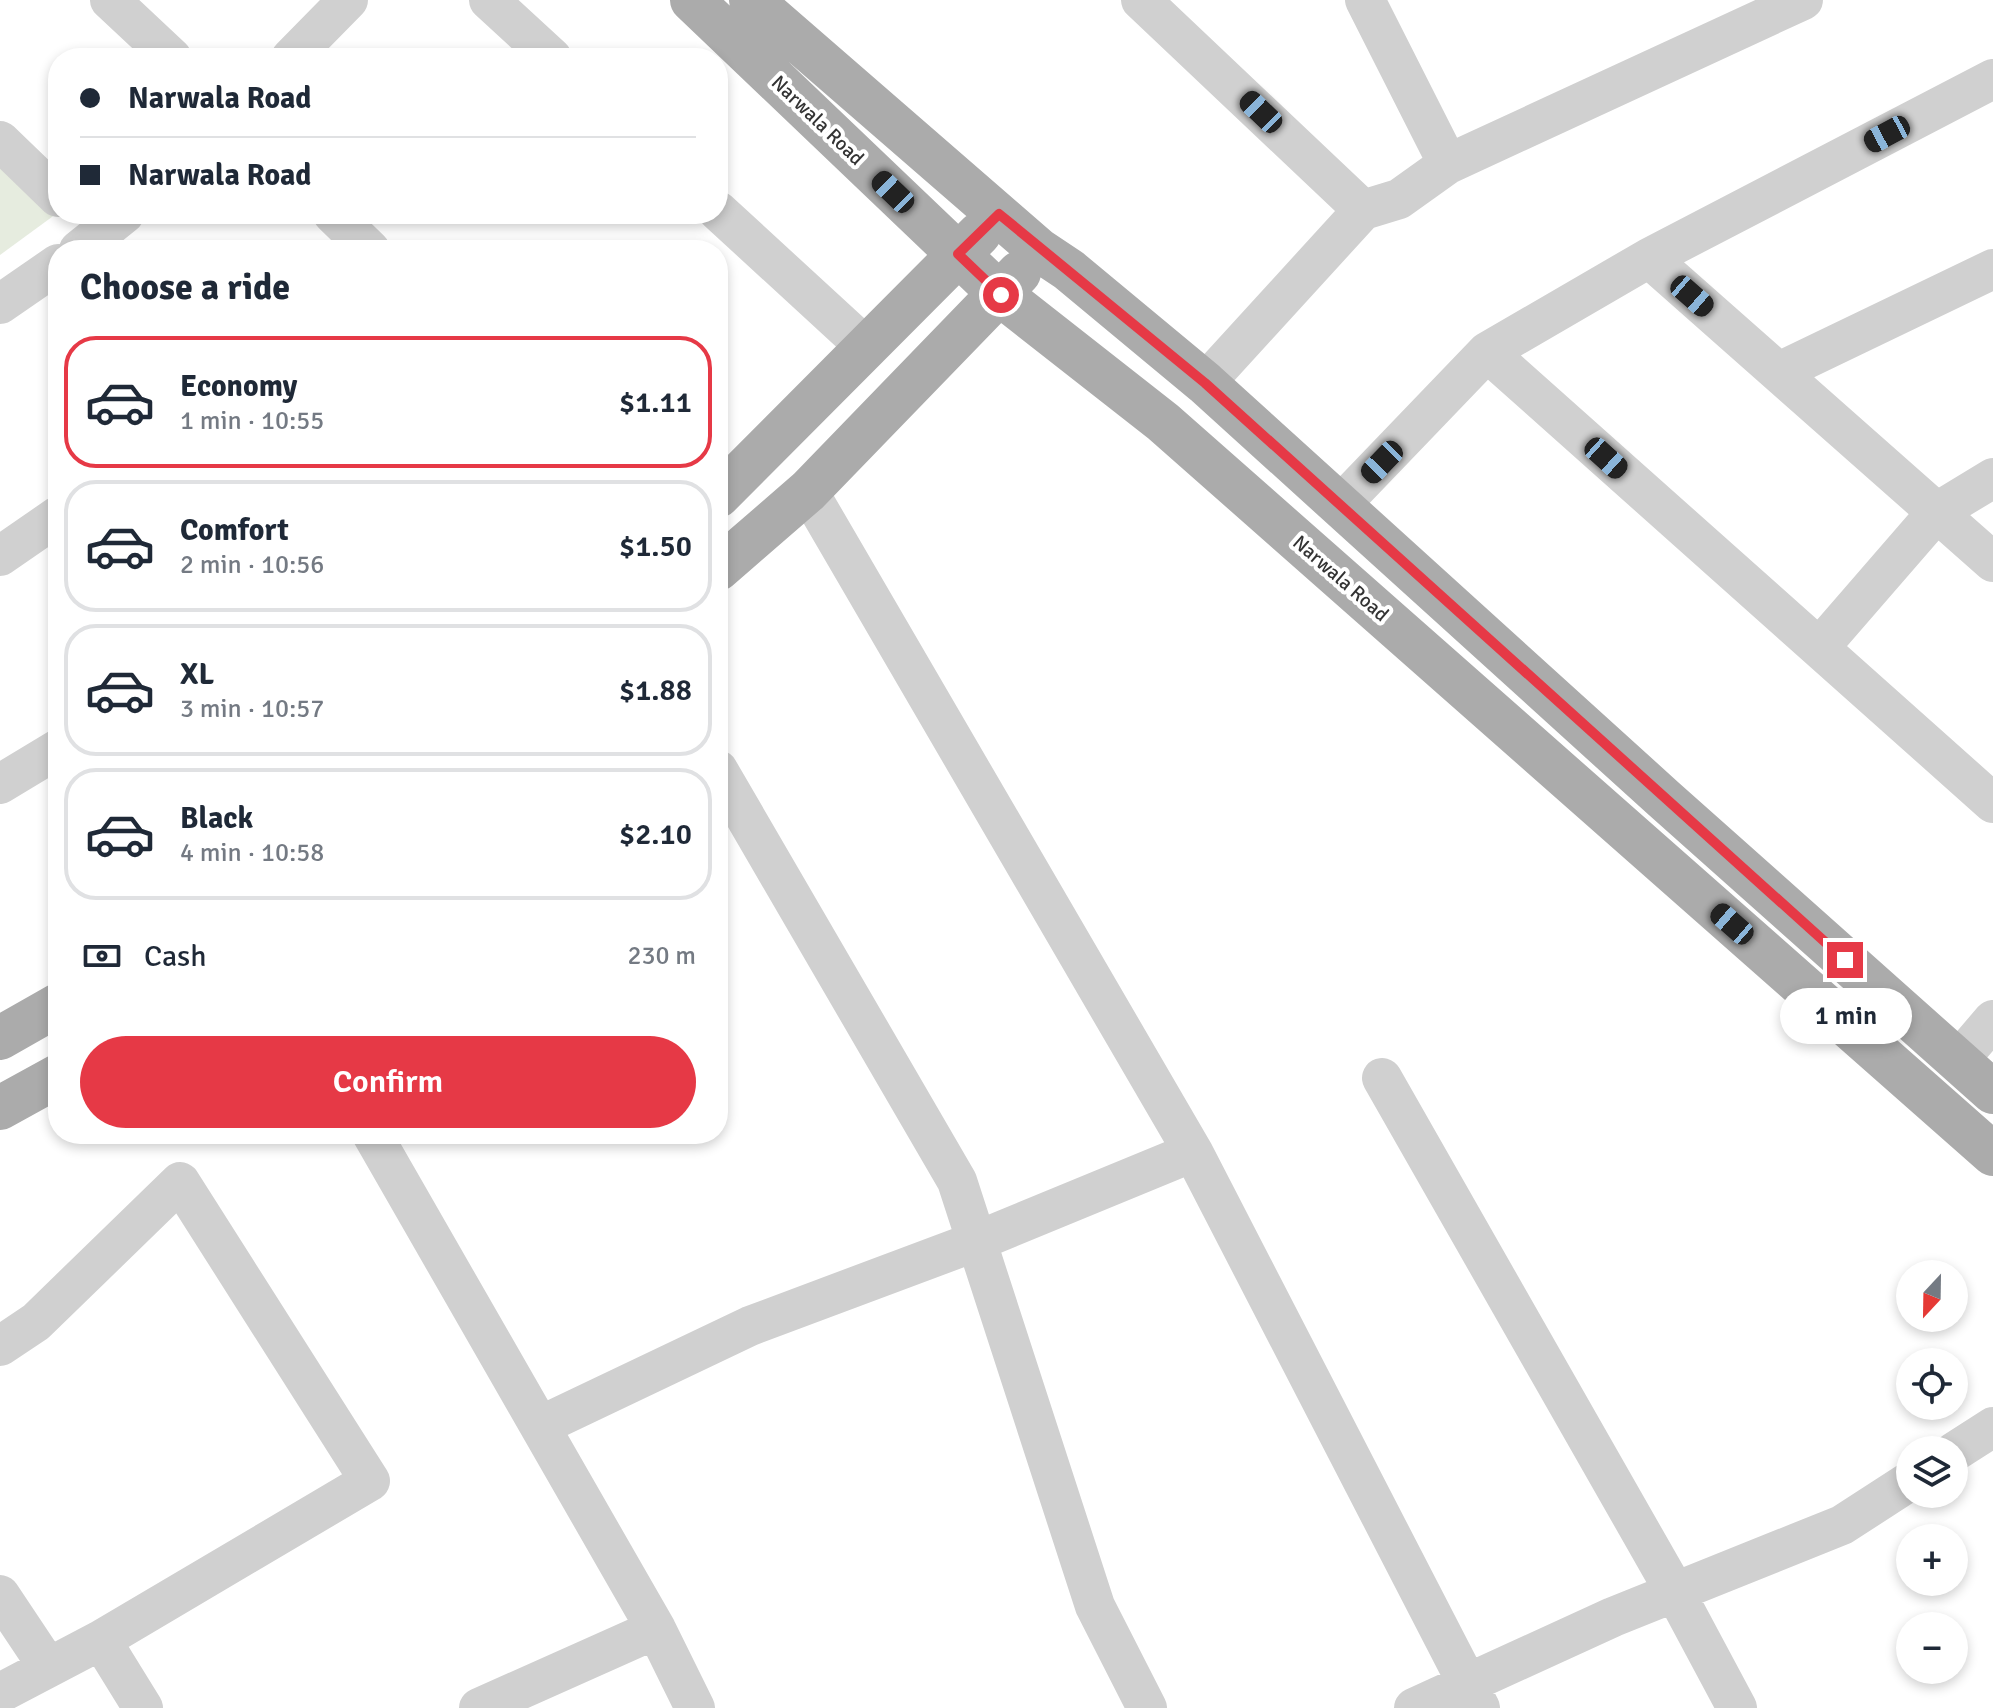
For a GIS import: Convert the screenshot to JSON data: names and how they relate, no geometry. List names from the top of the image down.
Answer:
{
  "streets": {
    "main road": ["Narwala Road"]
  },
  "north": "bottom",
  "page": {
    "banner": ["Narwala Road", "Narwala Road"],
    "heading": "Choose a ride",
    "list": [
      {
        "name": "Economy",
        "note": "1 min · 10:55",
        "value": "$1.11"
      },
      {
        "name": "Comfort",
        "note": "2 min · 10:56",
        "value": "$1.50"
      },
      {
        "name": "XL",
        "note": "3 min · 10:57",
        "value": "$1.88"
      },
      {
        "name": "Black",
        "note": "4 min · 10:58",
        "value": "$2.10"
      }
    ],
    "pay": ["Cash", "230 m"],
    "bubble": "1 min",
    "buttons": "Confirm",
    "map_buttons": ["+", "−"]
  }
}
